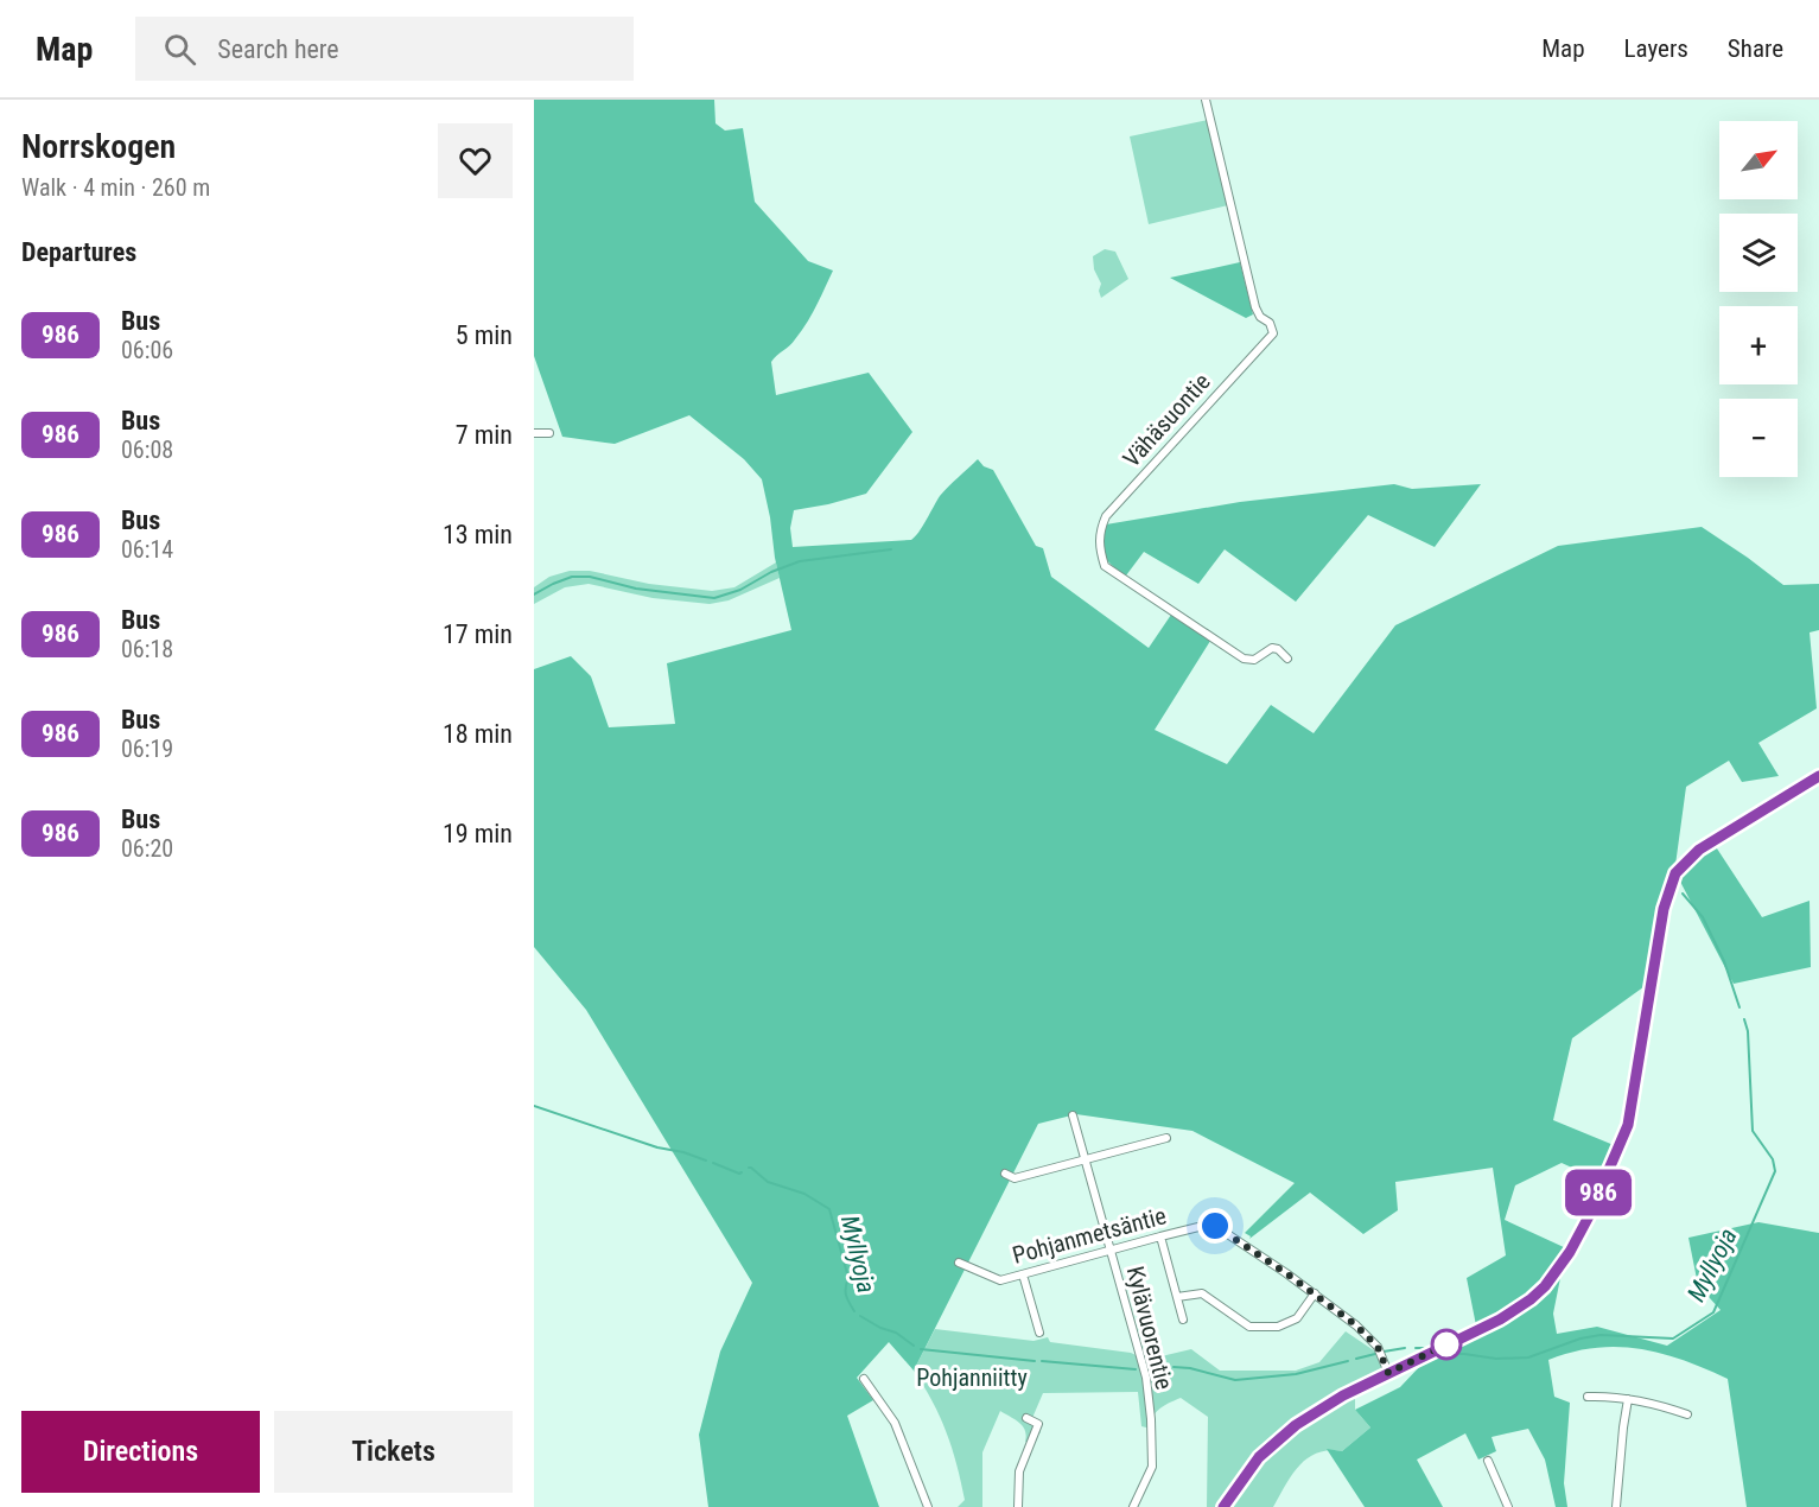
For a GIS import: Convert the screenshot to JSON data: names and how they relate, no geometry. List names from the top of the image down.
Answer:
{
  "streets": {
    "street": ["Vähäsuontie", "Pohjanmetsäntie", "Kylävuorentie"]
  },
  "crossings": [
    ["Pohjanmetsäntie", "Kylävuorentie"]
  ],
  "water": ["Myllyoja"],
  "parks": ["Pohjanniitty"],
  "lines": ["bus line 986"],
  "north": "top right",
  "page": {
    "header": "Map",
    "search": "Search here",
    "nav": ["Map", "Layers", "Share"],
    "heading": [
      ["Norrskogen", "Walk · 4 min · 260 m"],
      "Departures"
    ],
    "on_map": "986",
    "map_buttons": ["+", "−"],
    "list": [
      {
        "mark": "986",
        "name": "Bus",
        "note": "06:06",
        "value": "5 min"
      },
      {
        "mark": "986",
        "name": "Bus",
        "note": "06:08",
        "value": "7 min"
      },
      {
        "mark": "986",
        "name": "Bus",
        "note": "06:14",
        "value": "13 min"
      },
      {
        "mark": "986",
        "name": "Bus",
        "note": "06:18",
        "value": "17 min"
      },
      {
        "mark": "986",
        "name": "Bus",
        "note": "06:19",
        "value": "18 min"
      },
      {
        "mark": "986",
        "name": "Bus",
        "note": "06:20",
        "value": "19 min"
      }
    ],
    "buttons": ["Directions", "Tickets"]
  }
}
